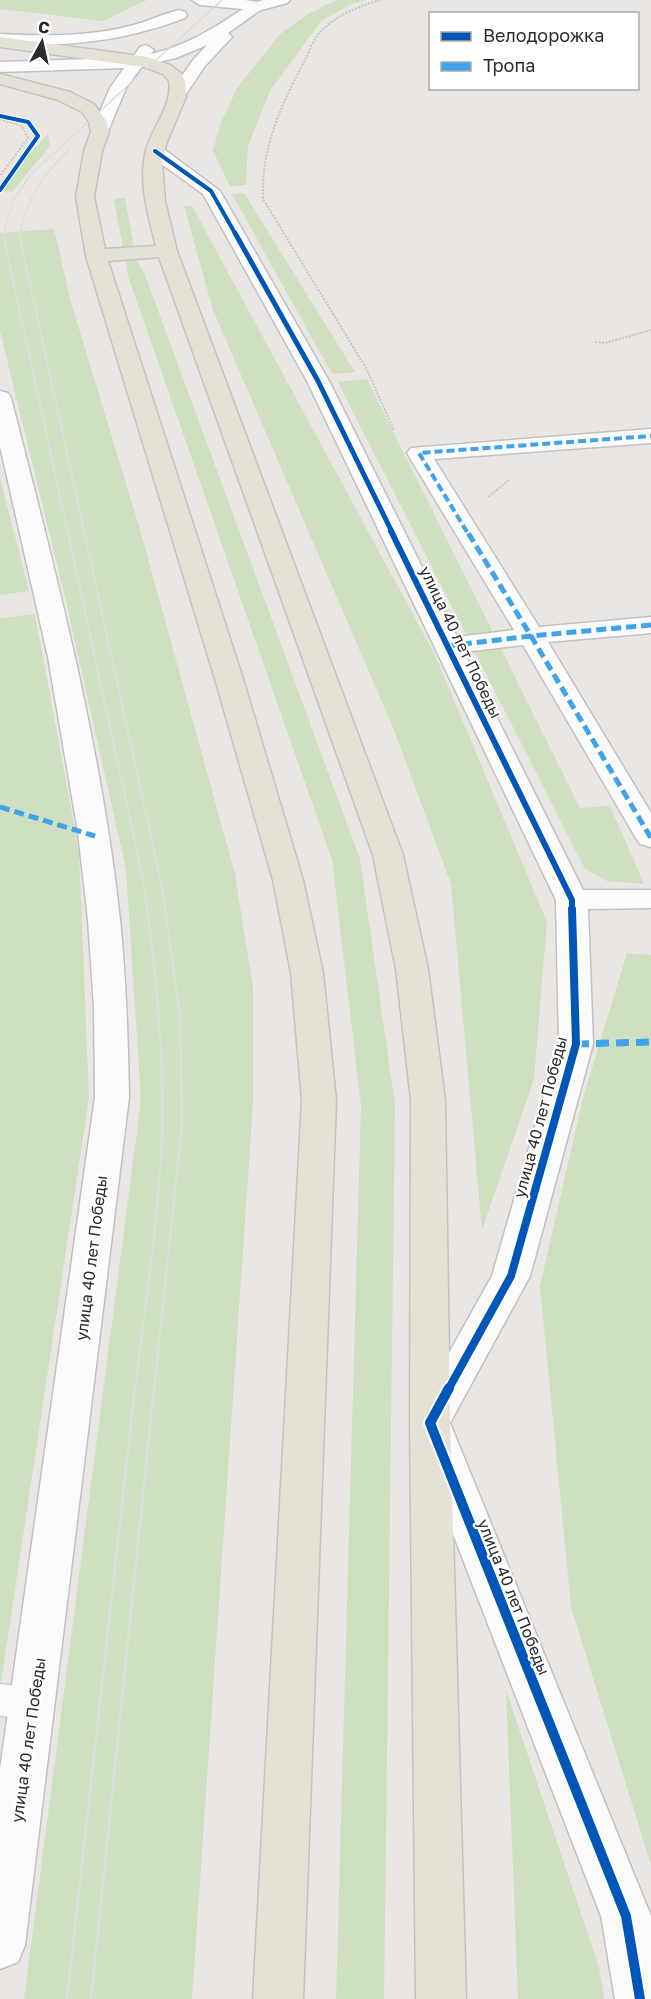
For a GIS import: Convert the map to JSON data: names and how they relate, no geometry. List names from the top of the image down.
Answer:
{
  "streets": {
    "main road": ["улица 40 лет Победы"]
  },
  "legend": ["Велодорожка", "Тропа"],
  "north": "top"
}
